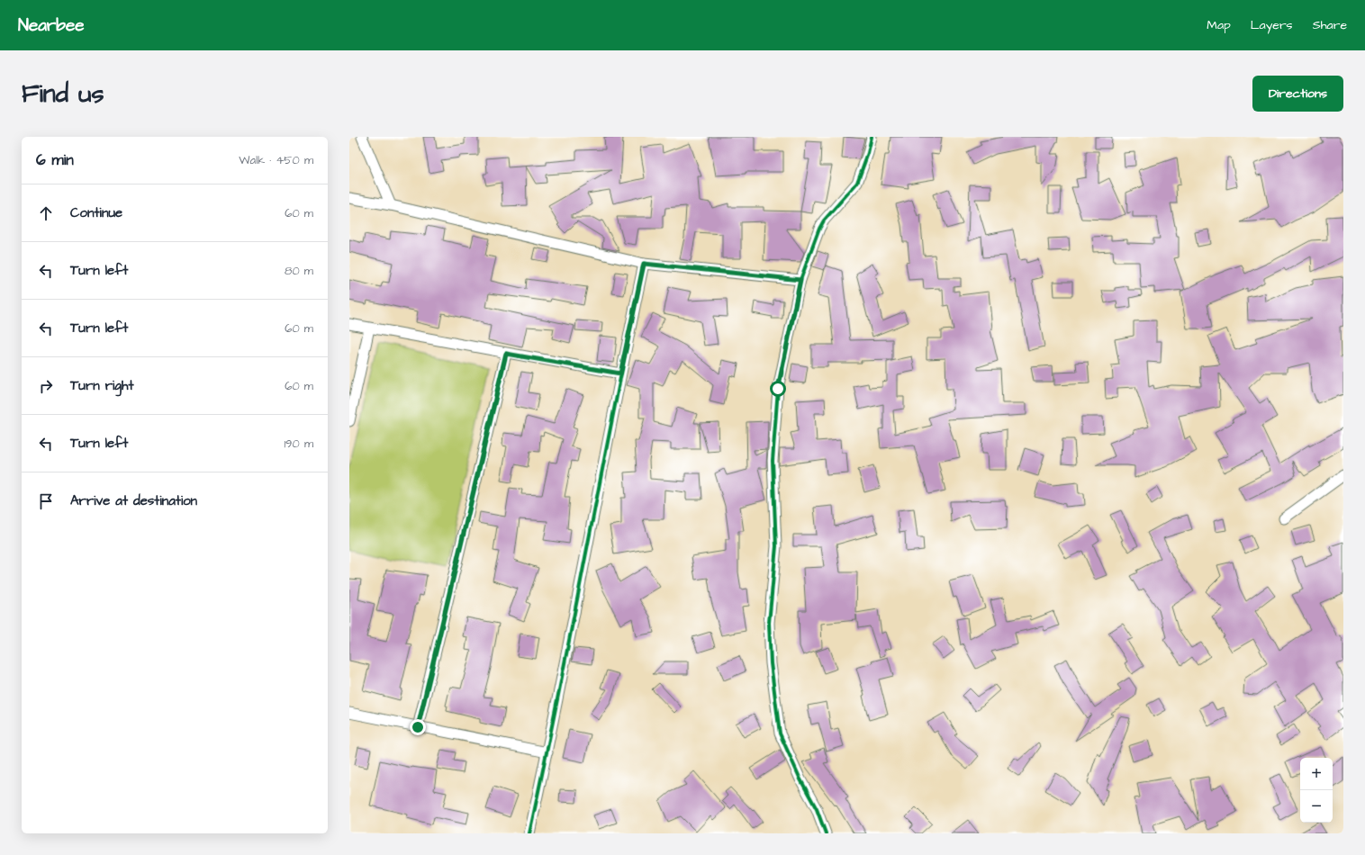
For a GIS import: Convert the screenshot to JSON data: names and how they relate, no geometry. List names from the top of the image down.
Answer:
{
  "page": {
    "header": "Nearbee",
    "nav": ["Map", "Layers", "Share"],
    "buttons": "Directions",
    "title": "Find us",
    "heading": ["6 min", "Walk · 450 m"],
    "list": [
      ["Continue", "60 m"],
      ["Turn left", "80 m"],
      ["Turn left", "60 m"],
      ["Turn right", "60 m"],
      ["Turn left", "190 m"],
      "Arrive at destination"
    ],
    "map_buttons": ["+", "−"]
  }
}
